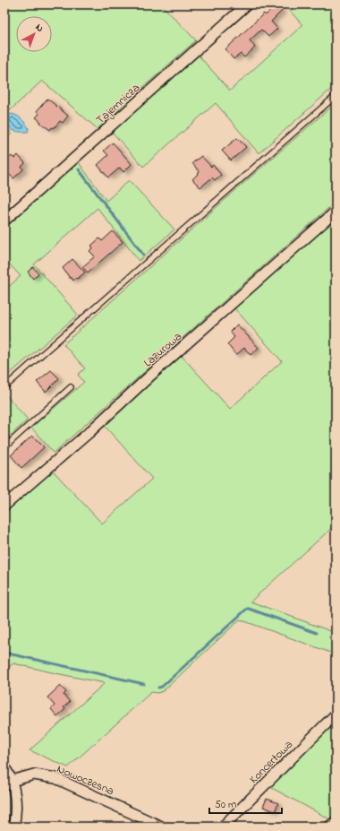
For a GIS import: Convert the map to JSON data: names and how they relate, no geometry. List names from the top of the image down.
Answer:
{
  "streets": {
    "street": [
      "Tajemnicza",
      "Lazurowa",
      "Koncertowa",
      "Nowoczesna"
    ]
  },
  "scale_bar": "50 m",
  "north": "top right"
}
